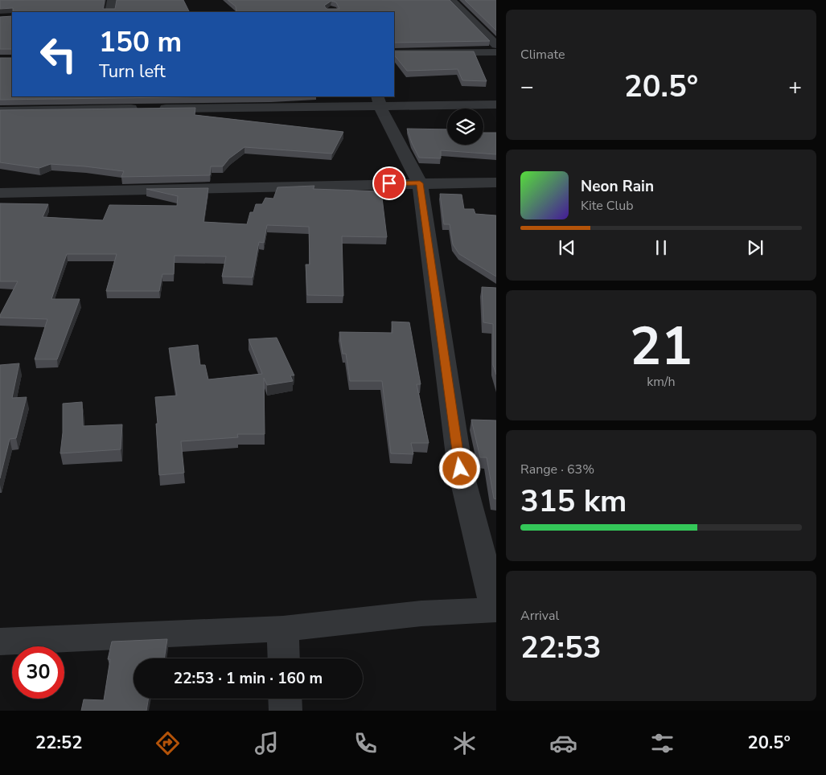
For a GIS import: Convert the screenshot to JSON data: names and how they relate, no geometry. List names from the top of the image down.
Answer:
{
  "page": {
    "tile": [
      "Climate",
      ["21", "km/h"],
      ["Range · 63%", "315 km"],
      ["Arrival", "22:53"]
    ],
    "turn": ["150 m", "Turn left"],
    "heat": ["−", "20.5°", "+"],
    "song": ["Neon Rain", "Kite Club"],
    "limit": "30",
    "trip": "22:53 · 1 min · 160 m",
    "tabs": ["22:52", "20.5°"]
  }
}
